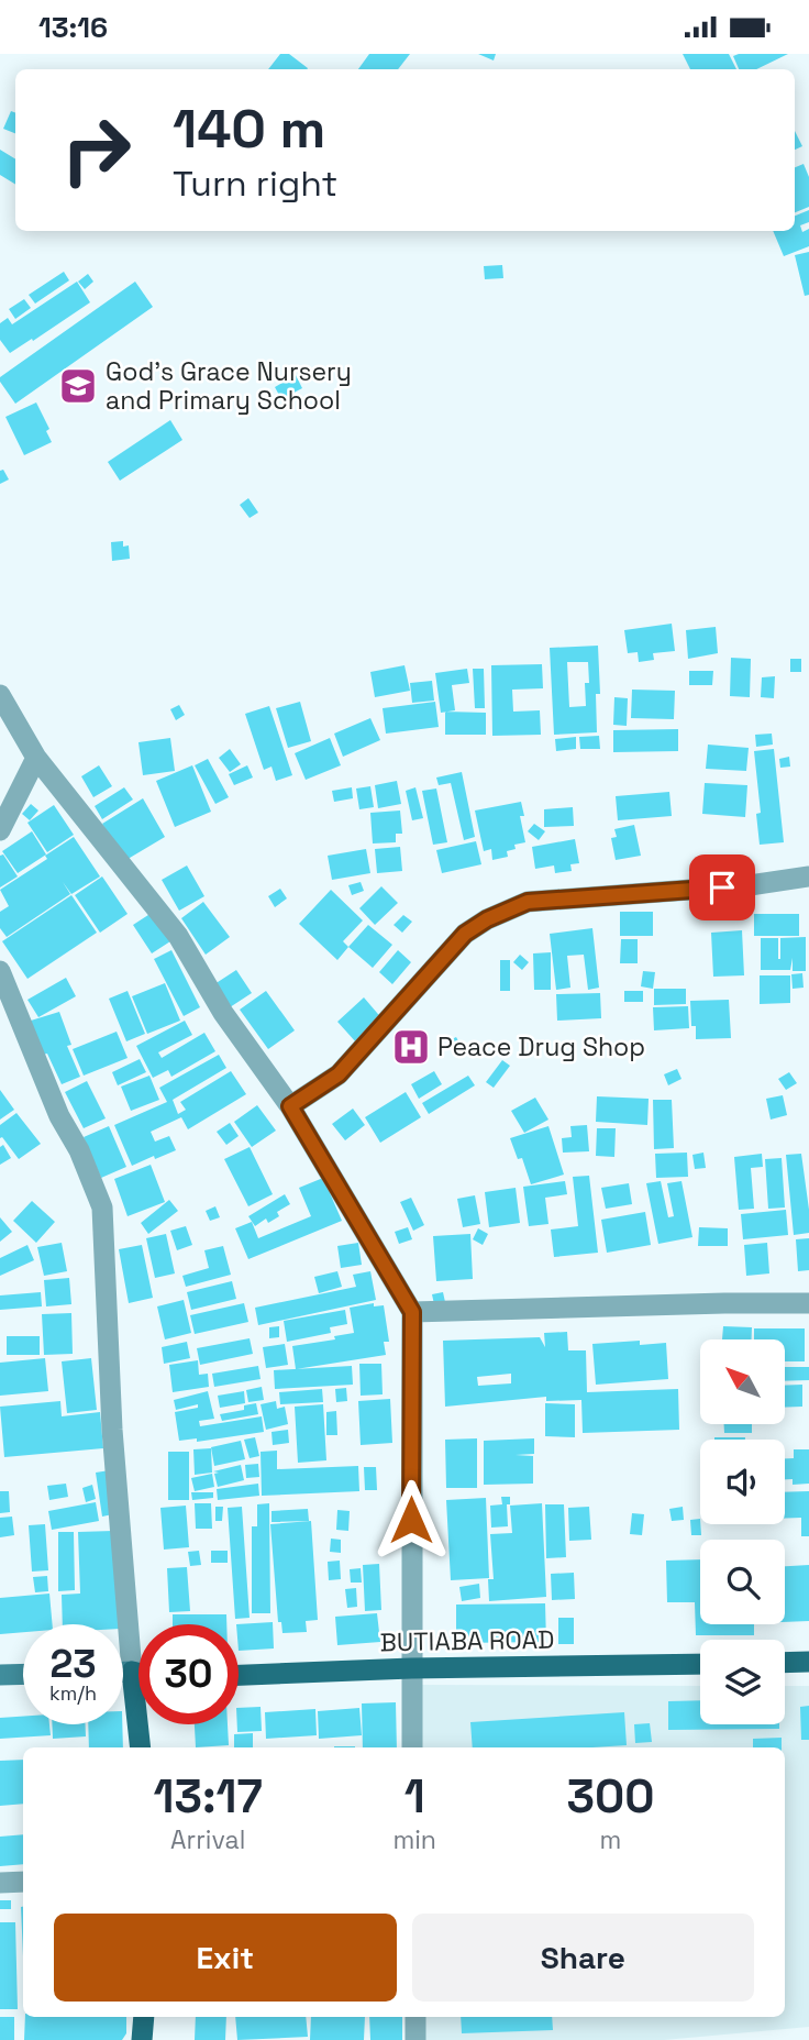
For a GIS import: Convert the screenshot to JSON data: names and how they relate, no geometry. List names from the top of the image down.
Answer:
{
  "streets": {
    "main road": ["BUTIABA ROAD"]
  },
  "places": {
    "school or university": ["God's Grace Nursery and Primary School"],
    "hospital": ["Peace Drug Shop"]
  },
  "north": "top left",
  "page": {
    "status": "13:16",
    "turn": ["140 m", "Turn right"],
    "speed": "23 km/h",
    "limit": "30",
    "eta": [
      "13:17",
      "Arrival",
      "1",
      "min",
      "300",
      "m"
    ],
    "buttons": ["Exit", "Share"]
  }
}
